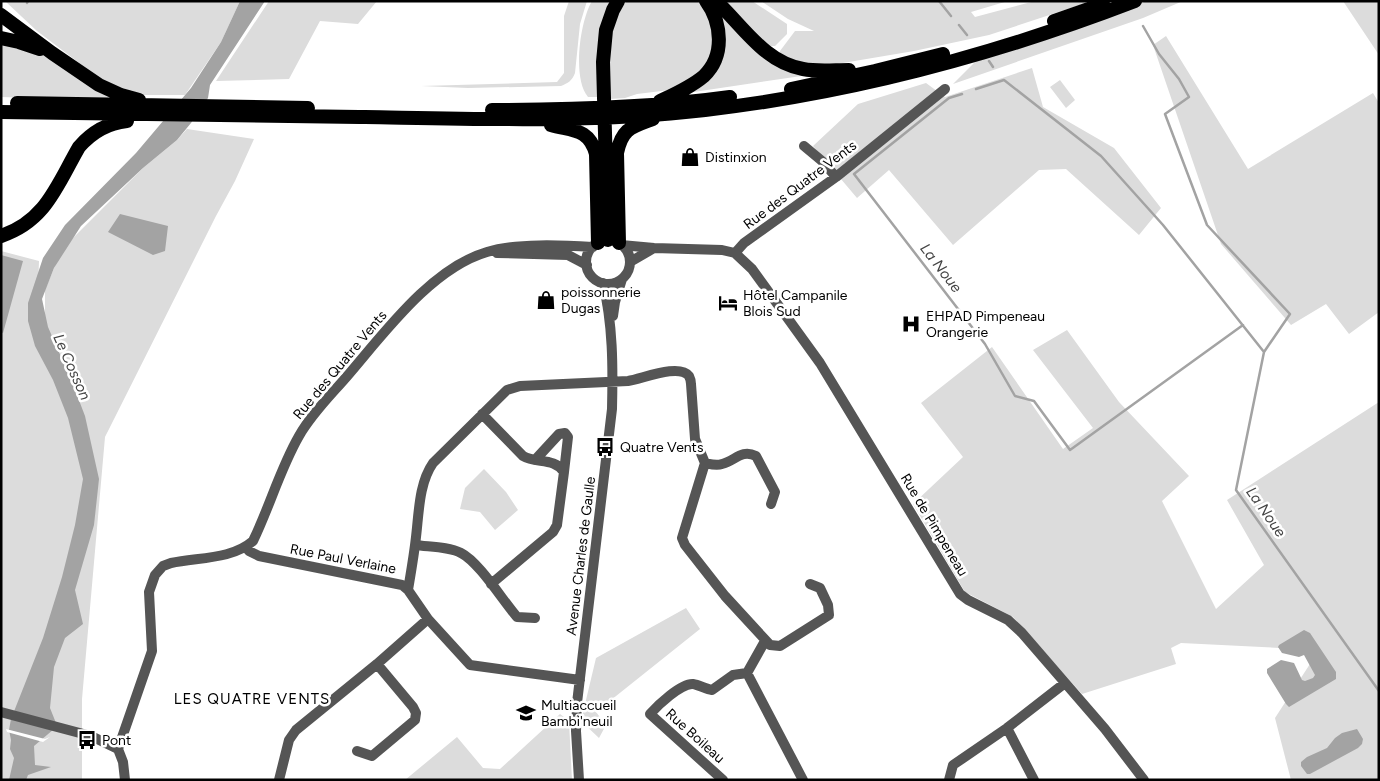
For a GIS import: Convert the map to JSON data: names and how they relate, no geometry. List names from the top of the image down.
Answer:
{
  "streets": {
    "street": [
      "Rue des Quatre Vents",
      "Rue de Pimpeneau",
      "Avenue Charles de Gaulle",
      "Rue Paul Verlaine",
      "Rue Boileau"
    ]
  },
  "crossings": [
    ["Rue des Quatre Vents", "Rue de Pimpeneau"],
    ["Rue des Quatre Vents", "Avenue Charles de Gaulle"],
    ["Rue des Quatre Vents", "Rue Paul Verlaine"],
    ["Avenue Charles de Gaulle", "Rue Paul Verlaine"]
  ],
  "districts": ["LES QUATRE VENTS"],
  "water": ["La Noue", "Le Cosson"],
  "places": {
    "shop": ["Distinxion", "poissonnerie Dugas"],
    "hotel": ["Hôtel Campanile Blois Sud"],
    "hospital": ["EHPAD Pimpeneau Orangerie"],
    "bus stop": ["Quatre Vents", "Pont"],
    "school or university": ["Multiaccueil Bambi'neuil"]
  }
}
